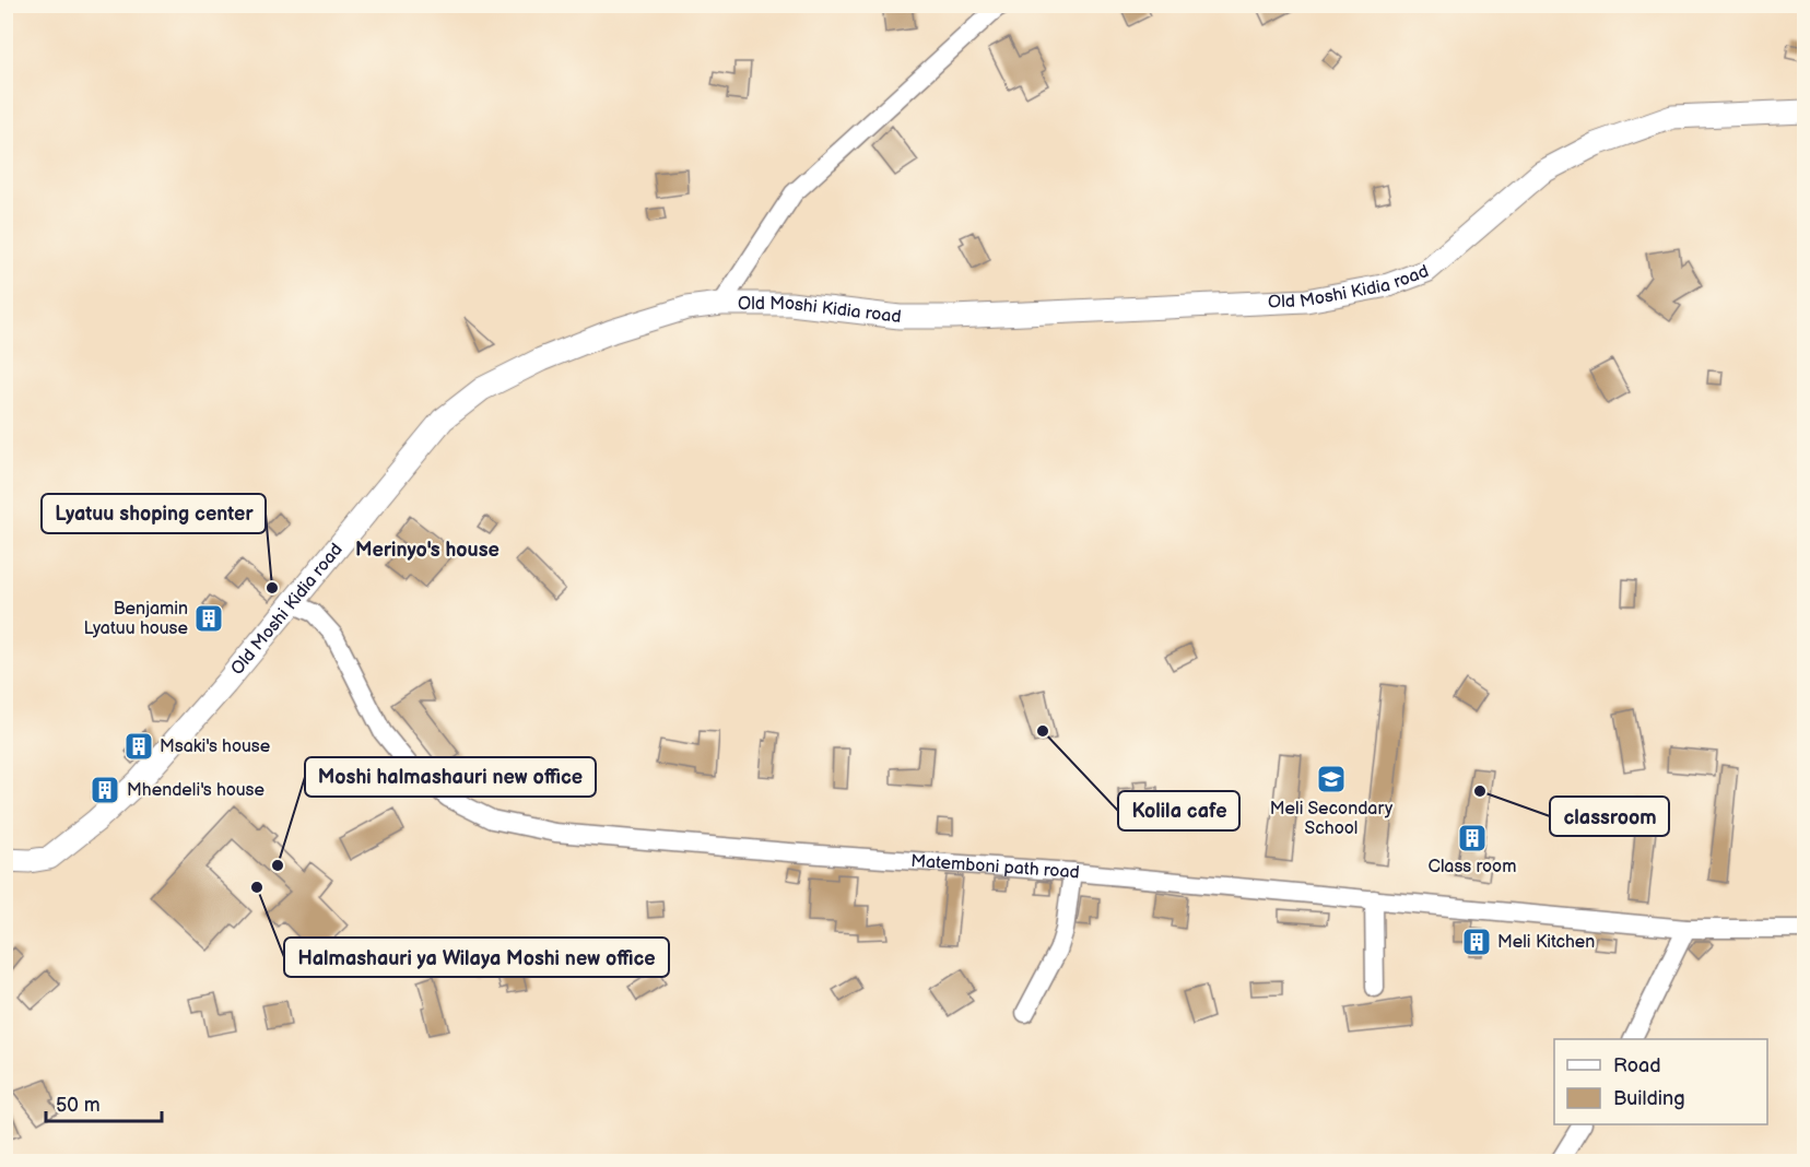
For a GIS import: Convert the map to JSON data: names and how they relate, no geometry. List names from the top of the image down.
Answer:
{
  "streets": {
    "street": ["Old Moshi Kidia road", "Matemboni path road"]
  },
  "crossings": [
    ["Old Moshi Kidia road", "Matemboni path road"]
  ],
  "districts": ["Merinyo's house"],
  "places": {
    "other": [
      "Lyatuu shoping center",
      "Kolila cafe",
      "classroom",
      "Moshi halmashauri new office",
      "Halmashauri ya Wilaya Moshi new office"
    ],
    "building": [
      "Benjamin Lyatuu house",
      "Msaki's house",
      "Mhendeli's house",
      "Class room",
      "Meli Kitchen"
    ],
    "school or university": ["Meli Secondary School"]
  },
  "legend": ["Road", "Building"],
  "scale_bar": "50 m"
}
